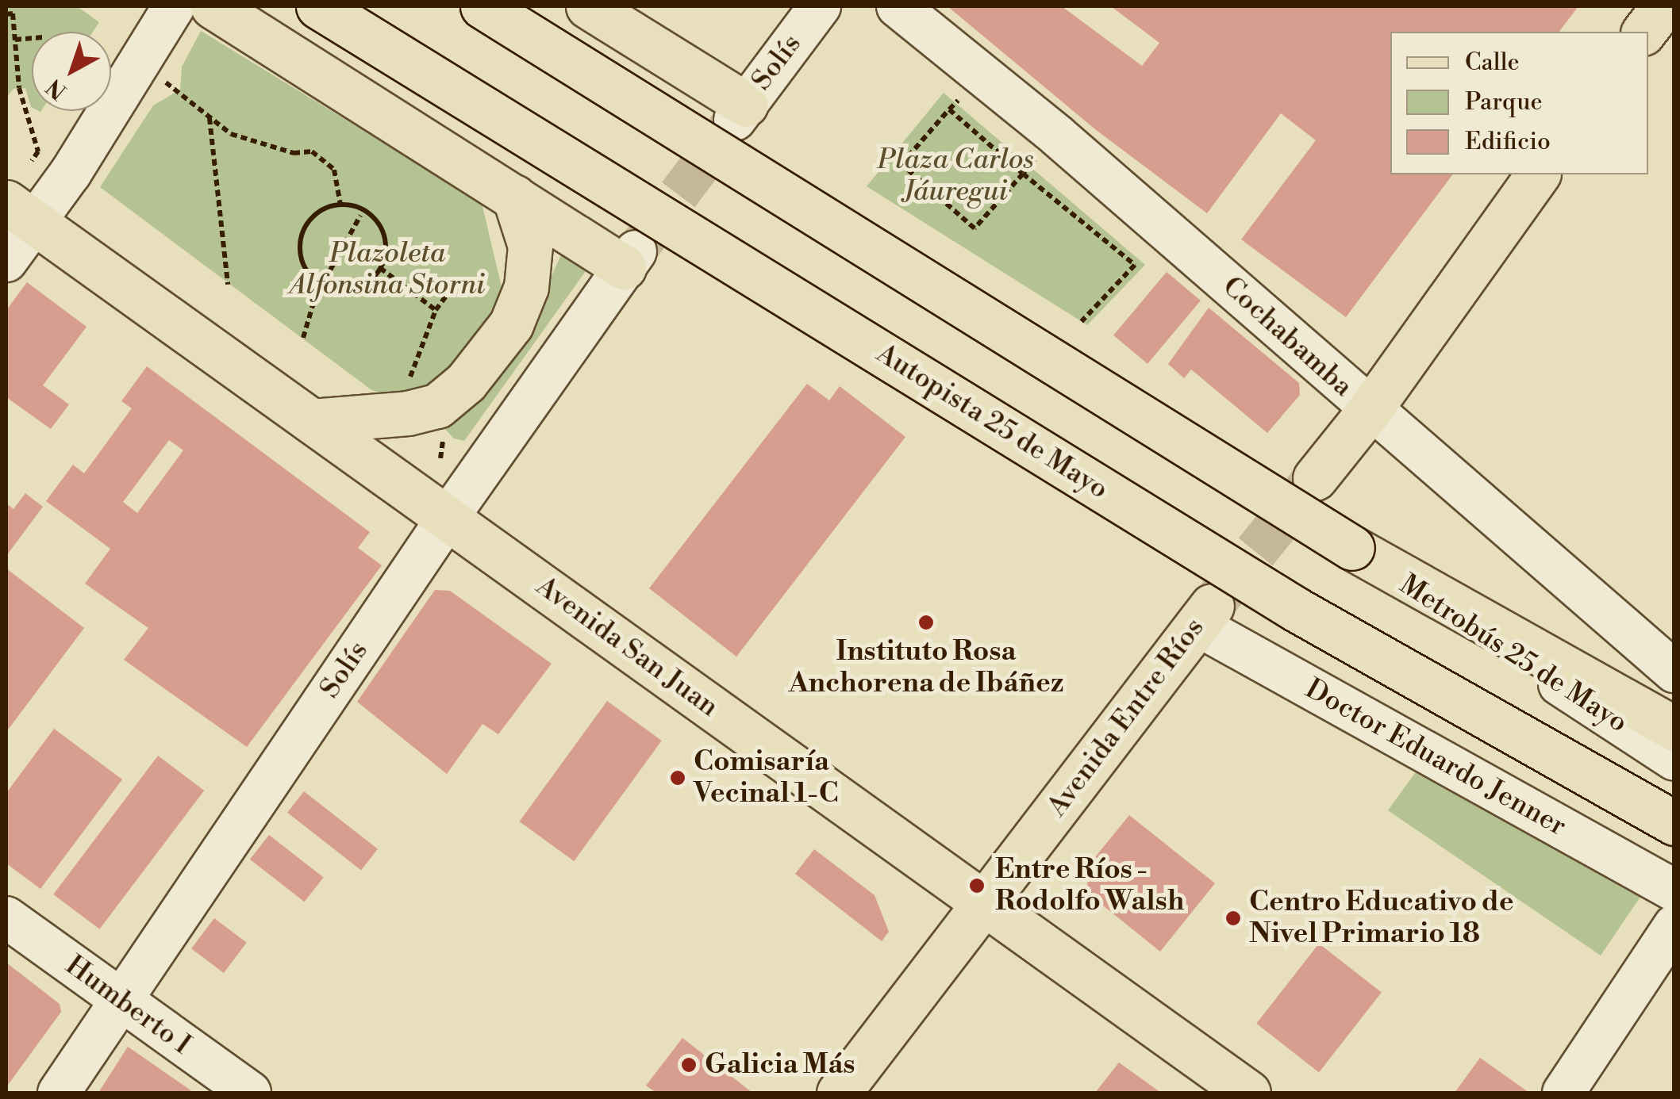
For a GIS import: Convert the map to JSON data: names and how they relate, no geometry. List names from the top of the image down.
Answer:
{
  "streets": {
    "main road": ["Autopista 25 de Mayo", "Avenida San Juan", "Avenida Entre Ríos"],
    "street": [
      "Solís",
      "Cochabamba",
      "Metrobús 25 de Mayo",
      "Doctor Eduardo Jenner",
      "Humberto I"
    ]
  },
  "crossings": [
    ["Solís", "Avenida San Juan"],
    ["Solís", "Humberto I"],
    ["Avenida San Juan", "Avenida Entre Ríos"],
    ["Avenida Entre Ríos", "Doctor Eduardo Jenner"]
  ],
  "parks": ["Plaza Carlos Jáuregui", "Plazoleta Alfonsina Storni"],
  "places": [
    "Instituto Rosa Anchorena de Ibáñez",
    "Comisaría Vecinal 1-C",
    "Entre Ríos - Rodolfo Walsh",
    "Centro Educativo de Nivel Primario 18",
    "Galicia Más"
  ],
  "legend": ["Calle", "Parque", "Edificio"],
  "north": "bottom left"
}
